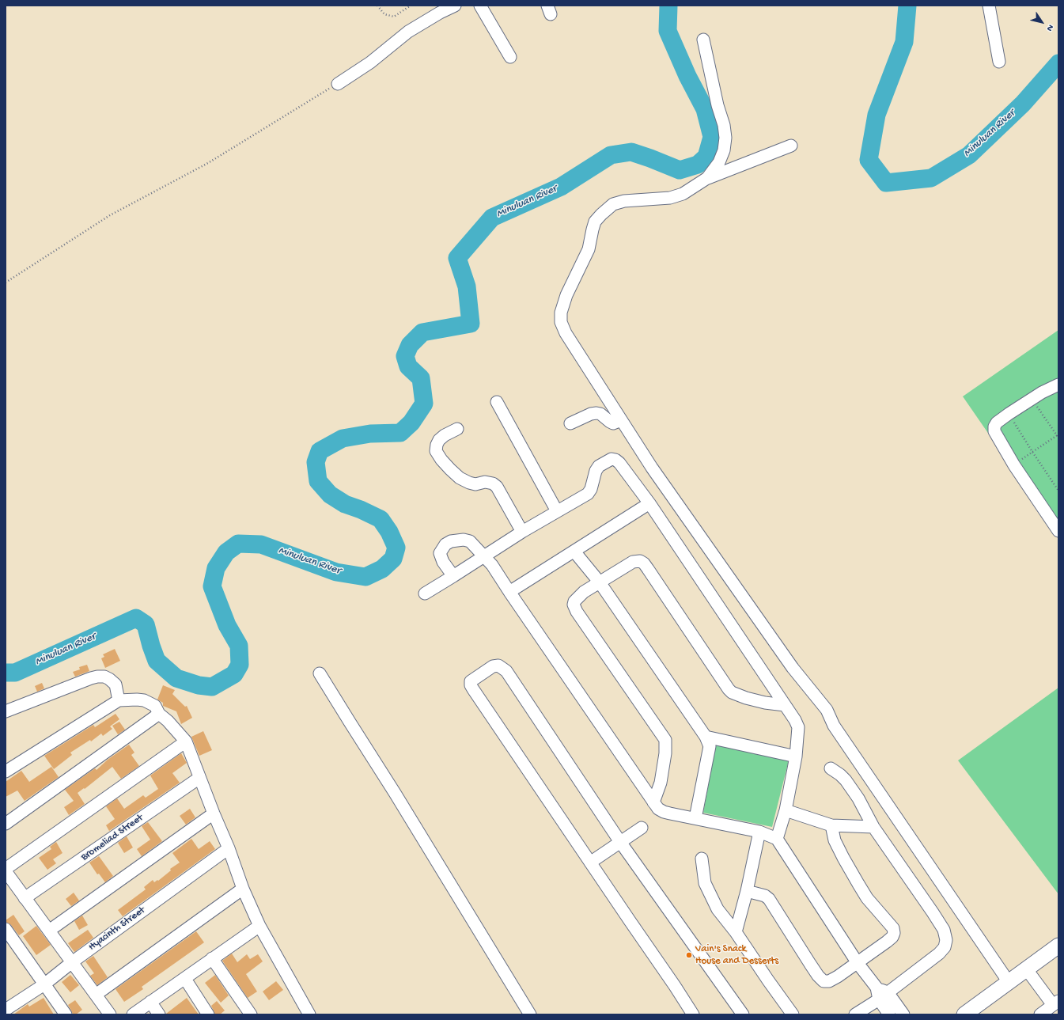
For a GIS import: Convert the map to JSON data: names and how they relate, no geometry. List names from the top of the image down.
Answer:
{
  "streets": {
    "street": ["Bromeliad Street", "Hyacinth Street"]
  },
  "water": ["Minuluan River"],
  "places": ["Vain's Snack House and Desserts"],
  "north": "bottom right"
}
